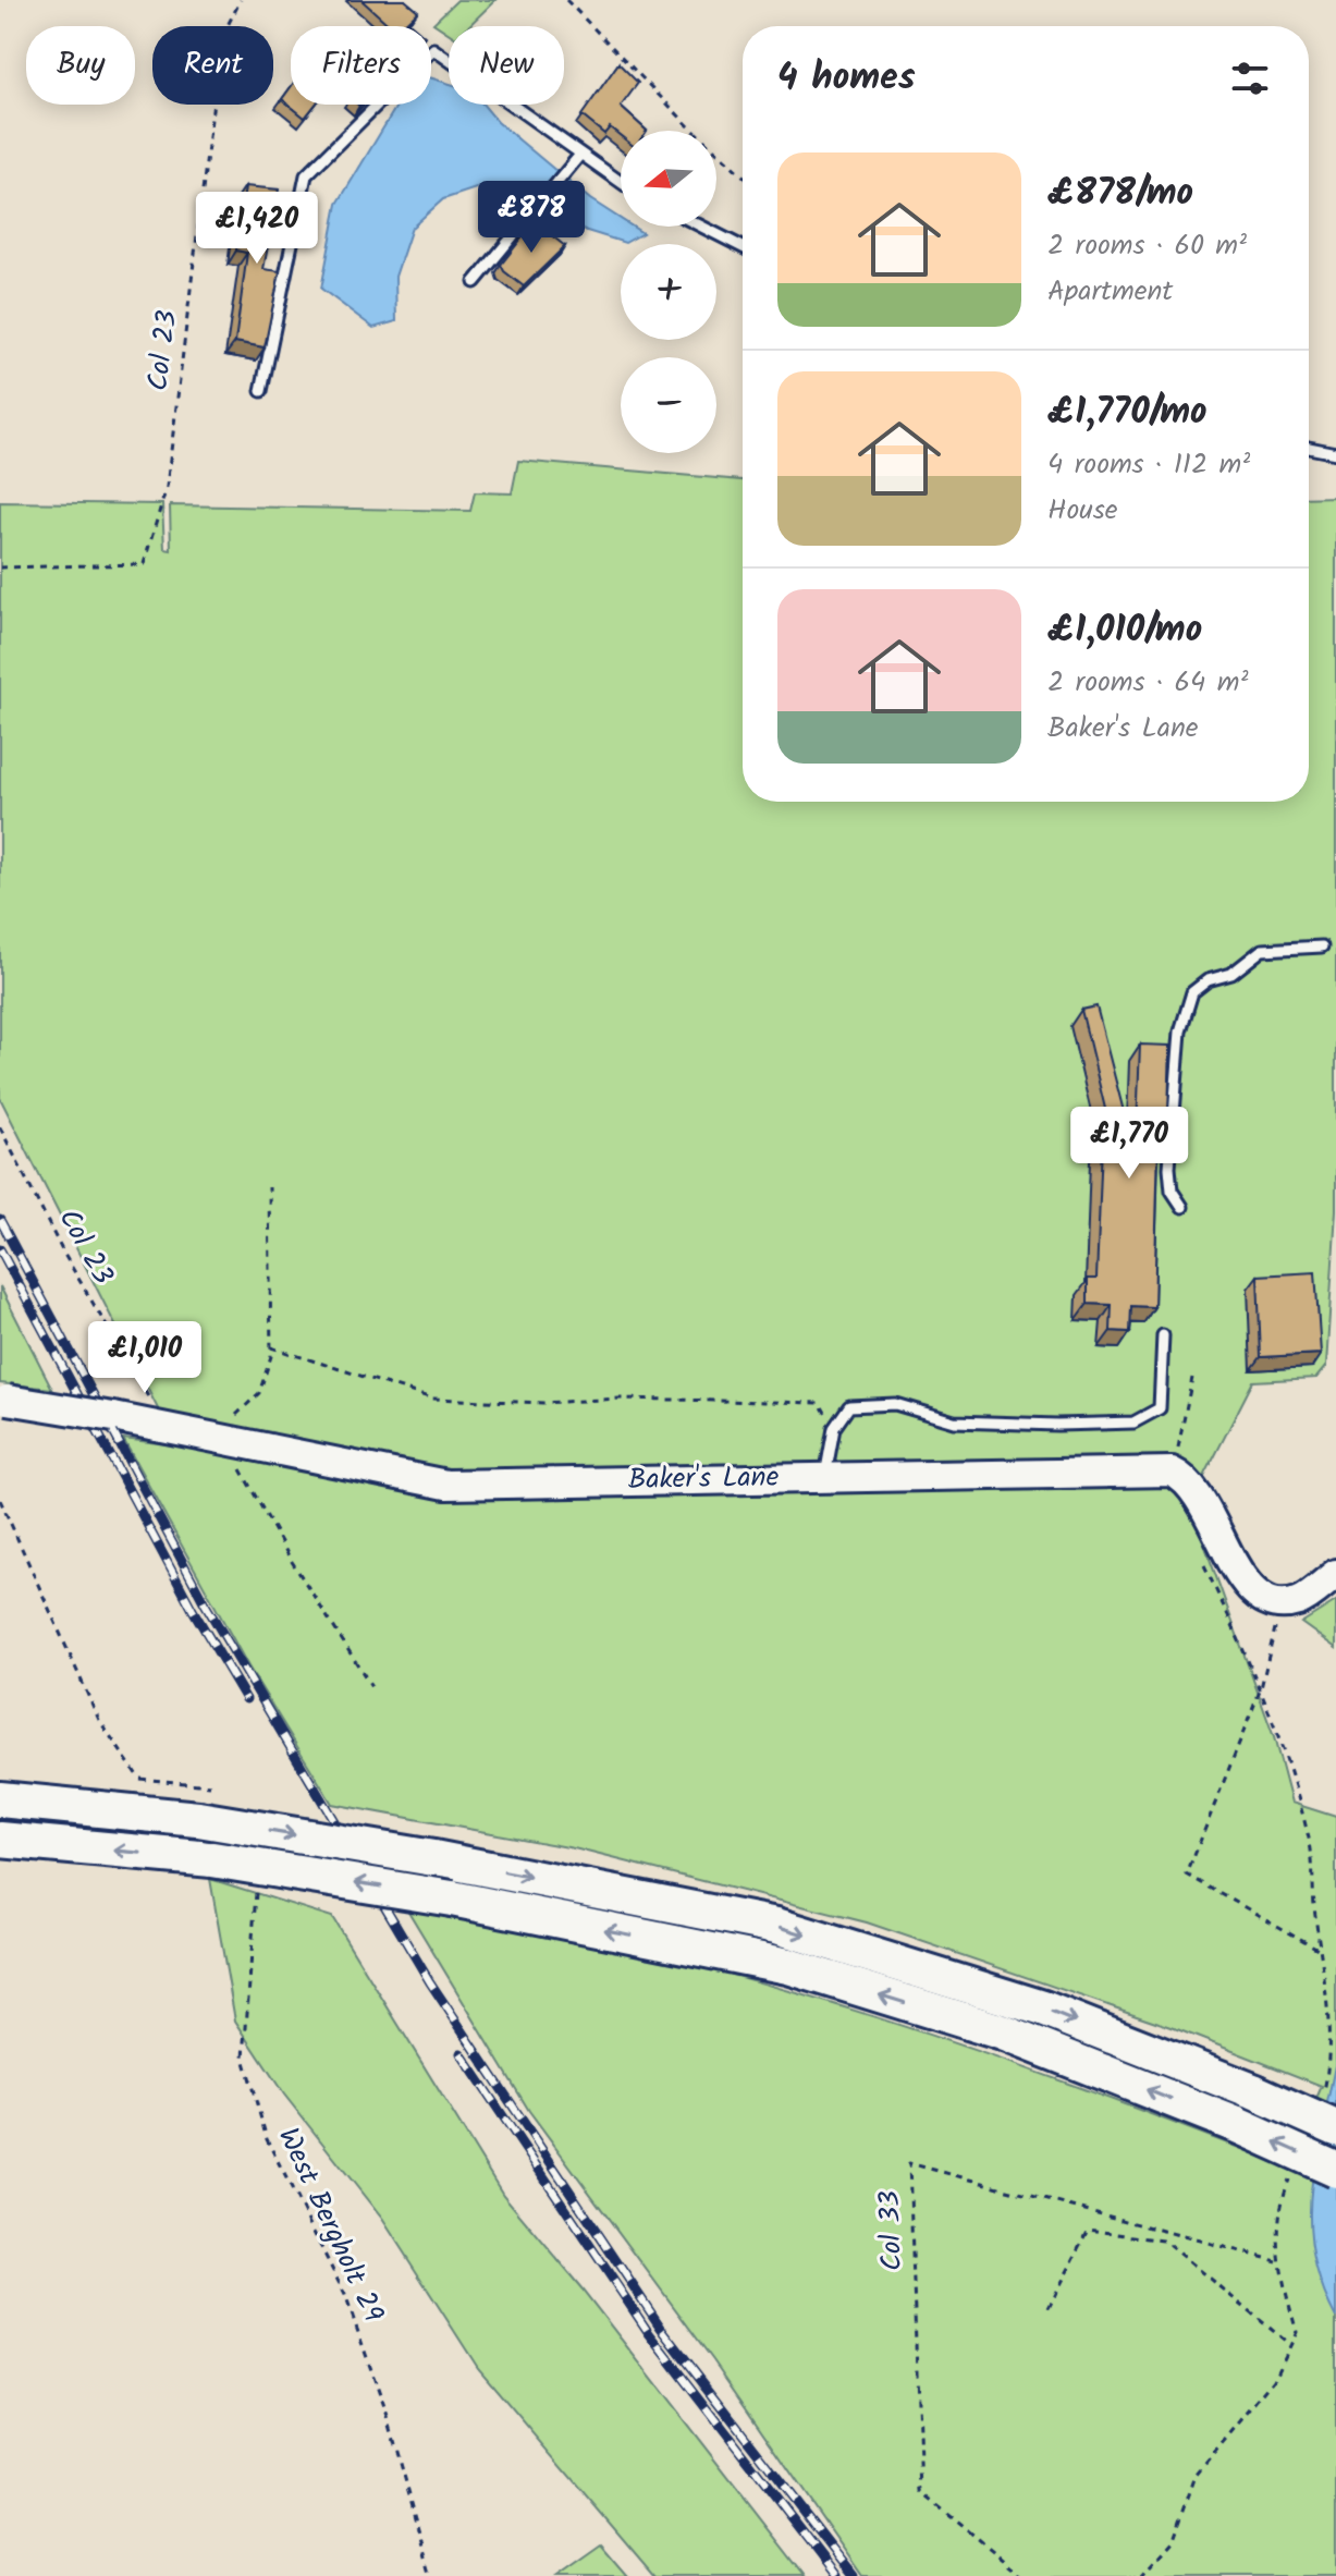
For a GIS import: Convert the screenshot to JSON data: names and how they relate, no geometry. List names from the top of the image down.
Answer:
{
  "streets": {
    "street": ["Baker's Lane"],
    "path": ["Col 23", "West Bergholt 29", "Col 33"]
  },
  "crossings": [
    ["Col 23", "Baker's Lane"]
  ],
  "north": "left",
  "page": {
    "chip": [
      "Buy",
      "Rent",
      "Filters",
      "New"
    ],
    "heading": "4 homes",
    "map_buttons": ["+", "−"],
    "list": [
      {
        "name": "£878/mo",
        "note": "2 rooms · 60 m² · Apartment"
      },
      {
        "name": "£1,770/mo",
        "note": "4 rooms · 112 m² · House"
      },
      {
        "name": "£1,010/mo",
        "note": "2 rooms · 64 m² · Baker's Lane"
      }
    ],
    "price": [
      "£878",
      "£1,420",
      "£1,770",
      "£1,010"
    ]
  }
}
